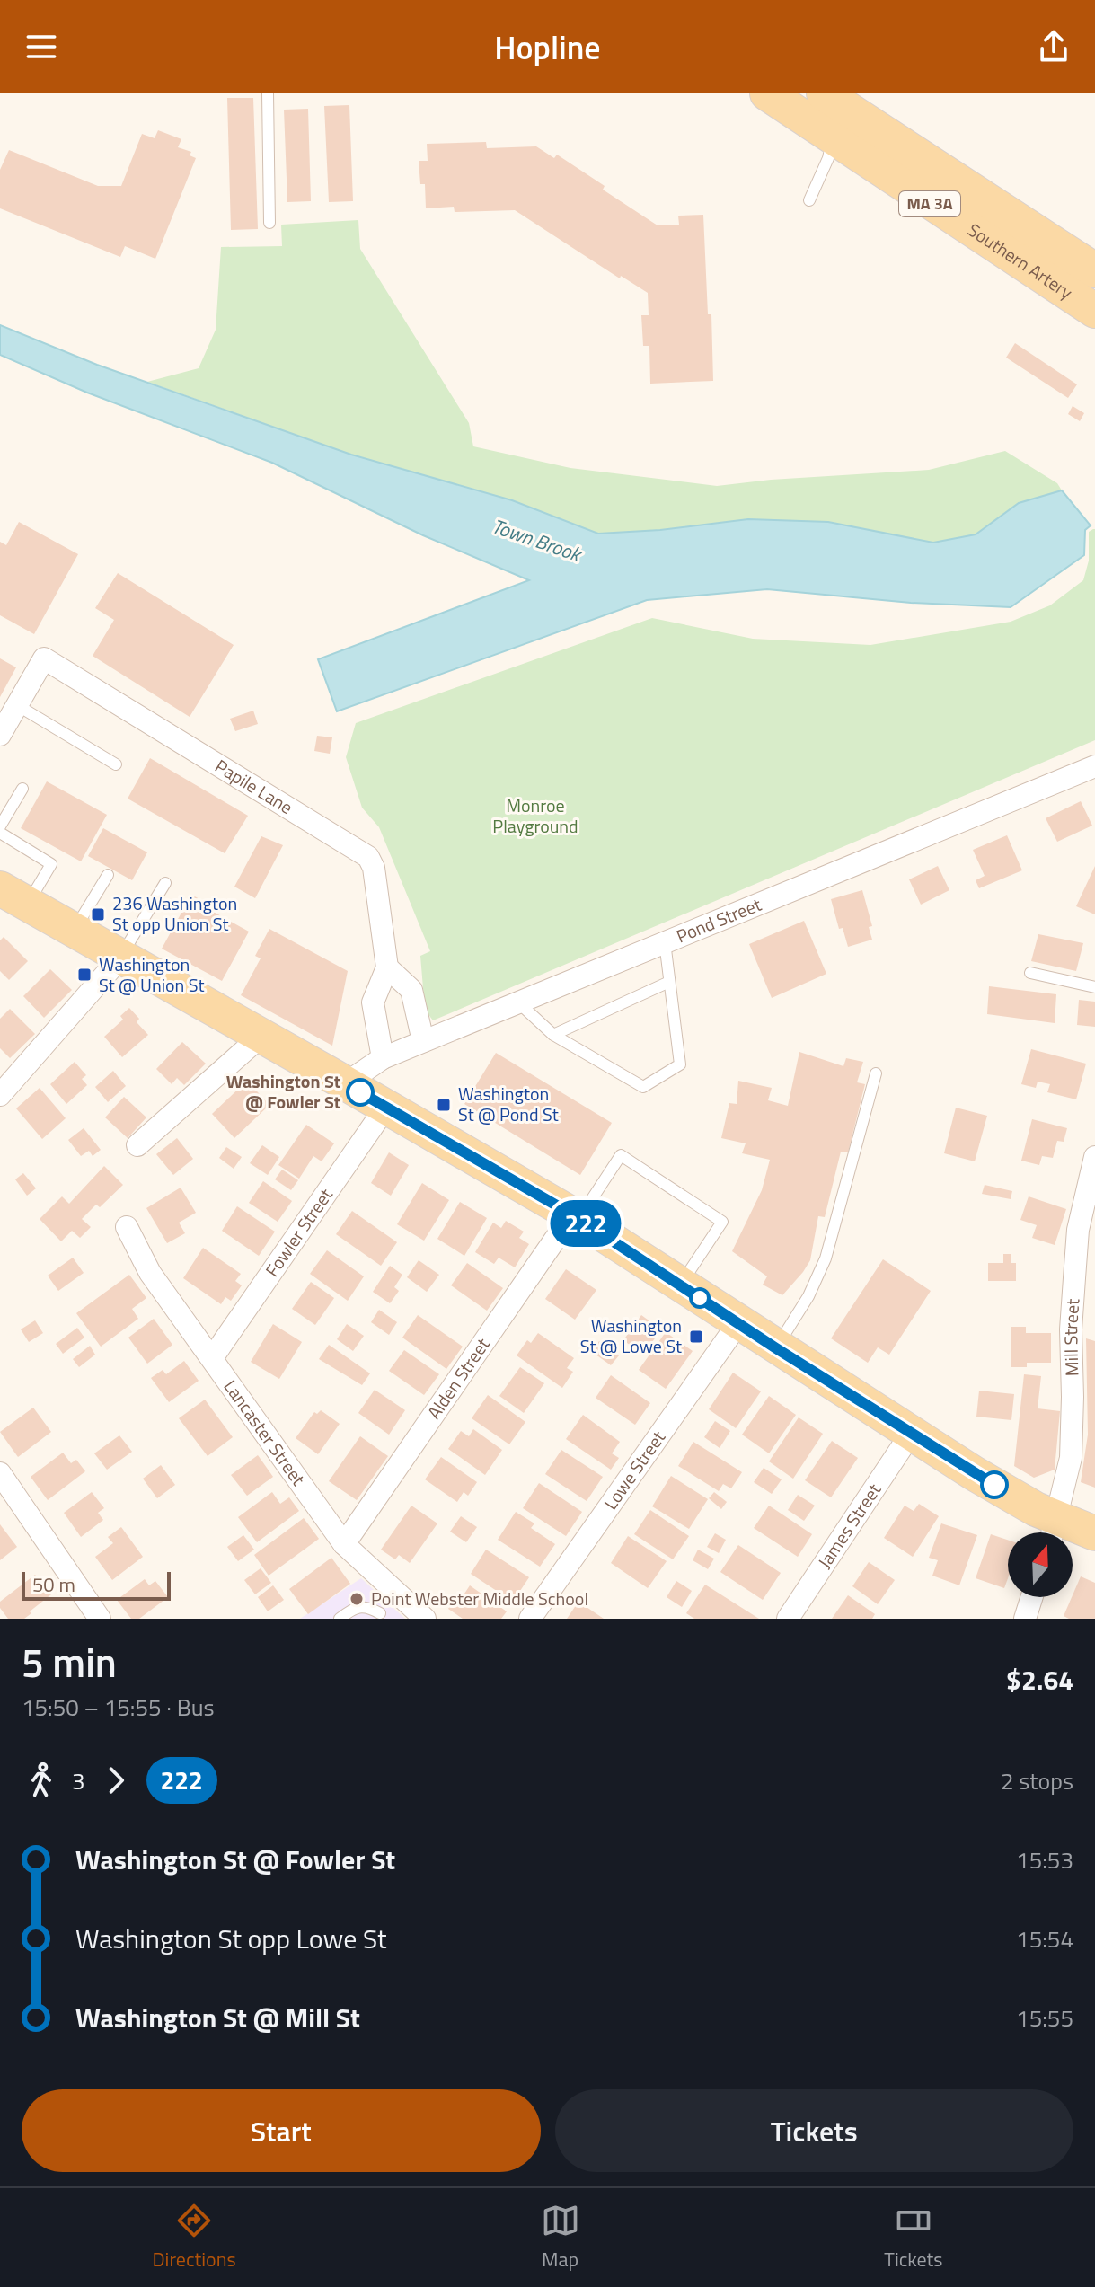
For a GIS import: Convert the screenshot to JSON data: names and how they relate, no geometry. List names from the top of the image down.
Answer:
{
  "streets": {
    "main road": ["MA 3A", "Southern Artery"],
    "street": [
      "Papile Lane",
      "Pond Street",
      "Fowler Street",
      "Mill Street",
      "Alden Street",
      "Lancaster Street",
      "Lowe Street",
      "James Street"
    ]
  },
  "crossings": [
    ["Fowler Street", "Lancaster Street"],
    ["Alden Street", "Lancaster Street"]
  ],
  "water": ["Town Brook"],
  "parks": ["Monroe Playground"],
  "places": {
    "transit": [
      "236 Washington St opp Union St",
      "Washington St @ Union St",
      "Washington St @ Pond St",
      "Washington St @ Lowe St"
    ],
    "other": ["Washington St @ Fowler St", "Point Webster Middle School"]
  },
  "lines": ["bus line 222"],
  "scale_bar": "50 m",
  "north": "top",
  "page": {
    "header": "Hopline",
    "on_map": "222",
    "scale": "50 m",
    "heading": ["5 min", "15:50 – 15:55 · Bus", "$2.64"],
    "legs": ["3", "222", "2 stops"],
    "list": [
      {
        "name": "Washington St @ Fowler St",
        "value": "15:53"
      },
      {
        "name": "Washington St opp Lowe St",
        "value": "15:54"
      },
      {
        "name": "Washington St @ Mill St",
        "value": "15:55"
      }
    ],
    "buttons": ["Start", "Tickets"],
    "tabs": ["Directions", "Map", "Tickets"]
  }
}
